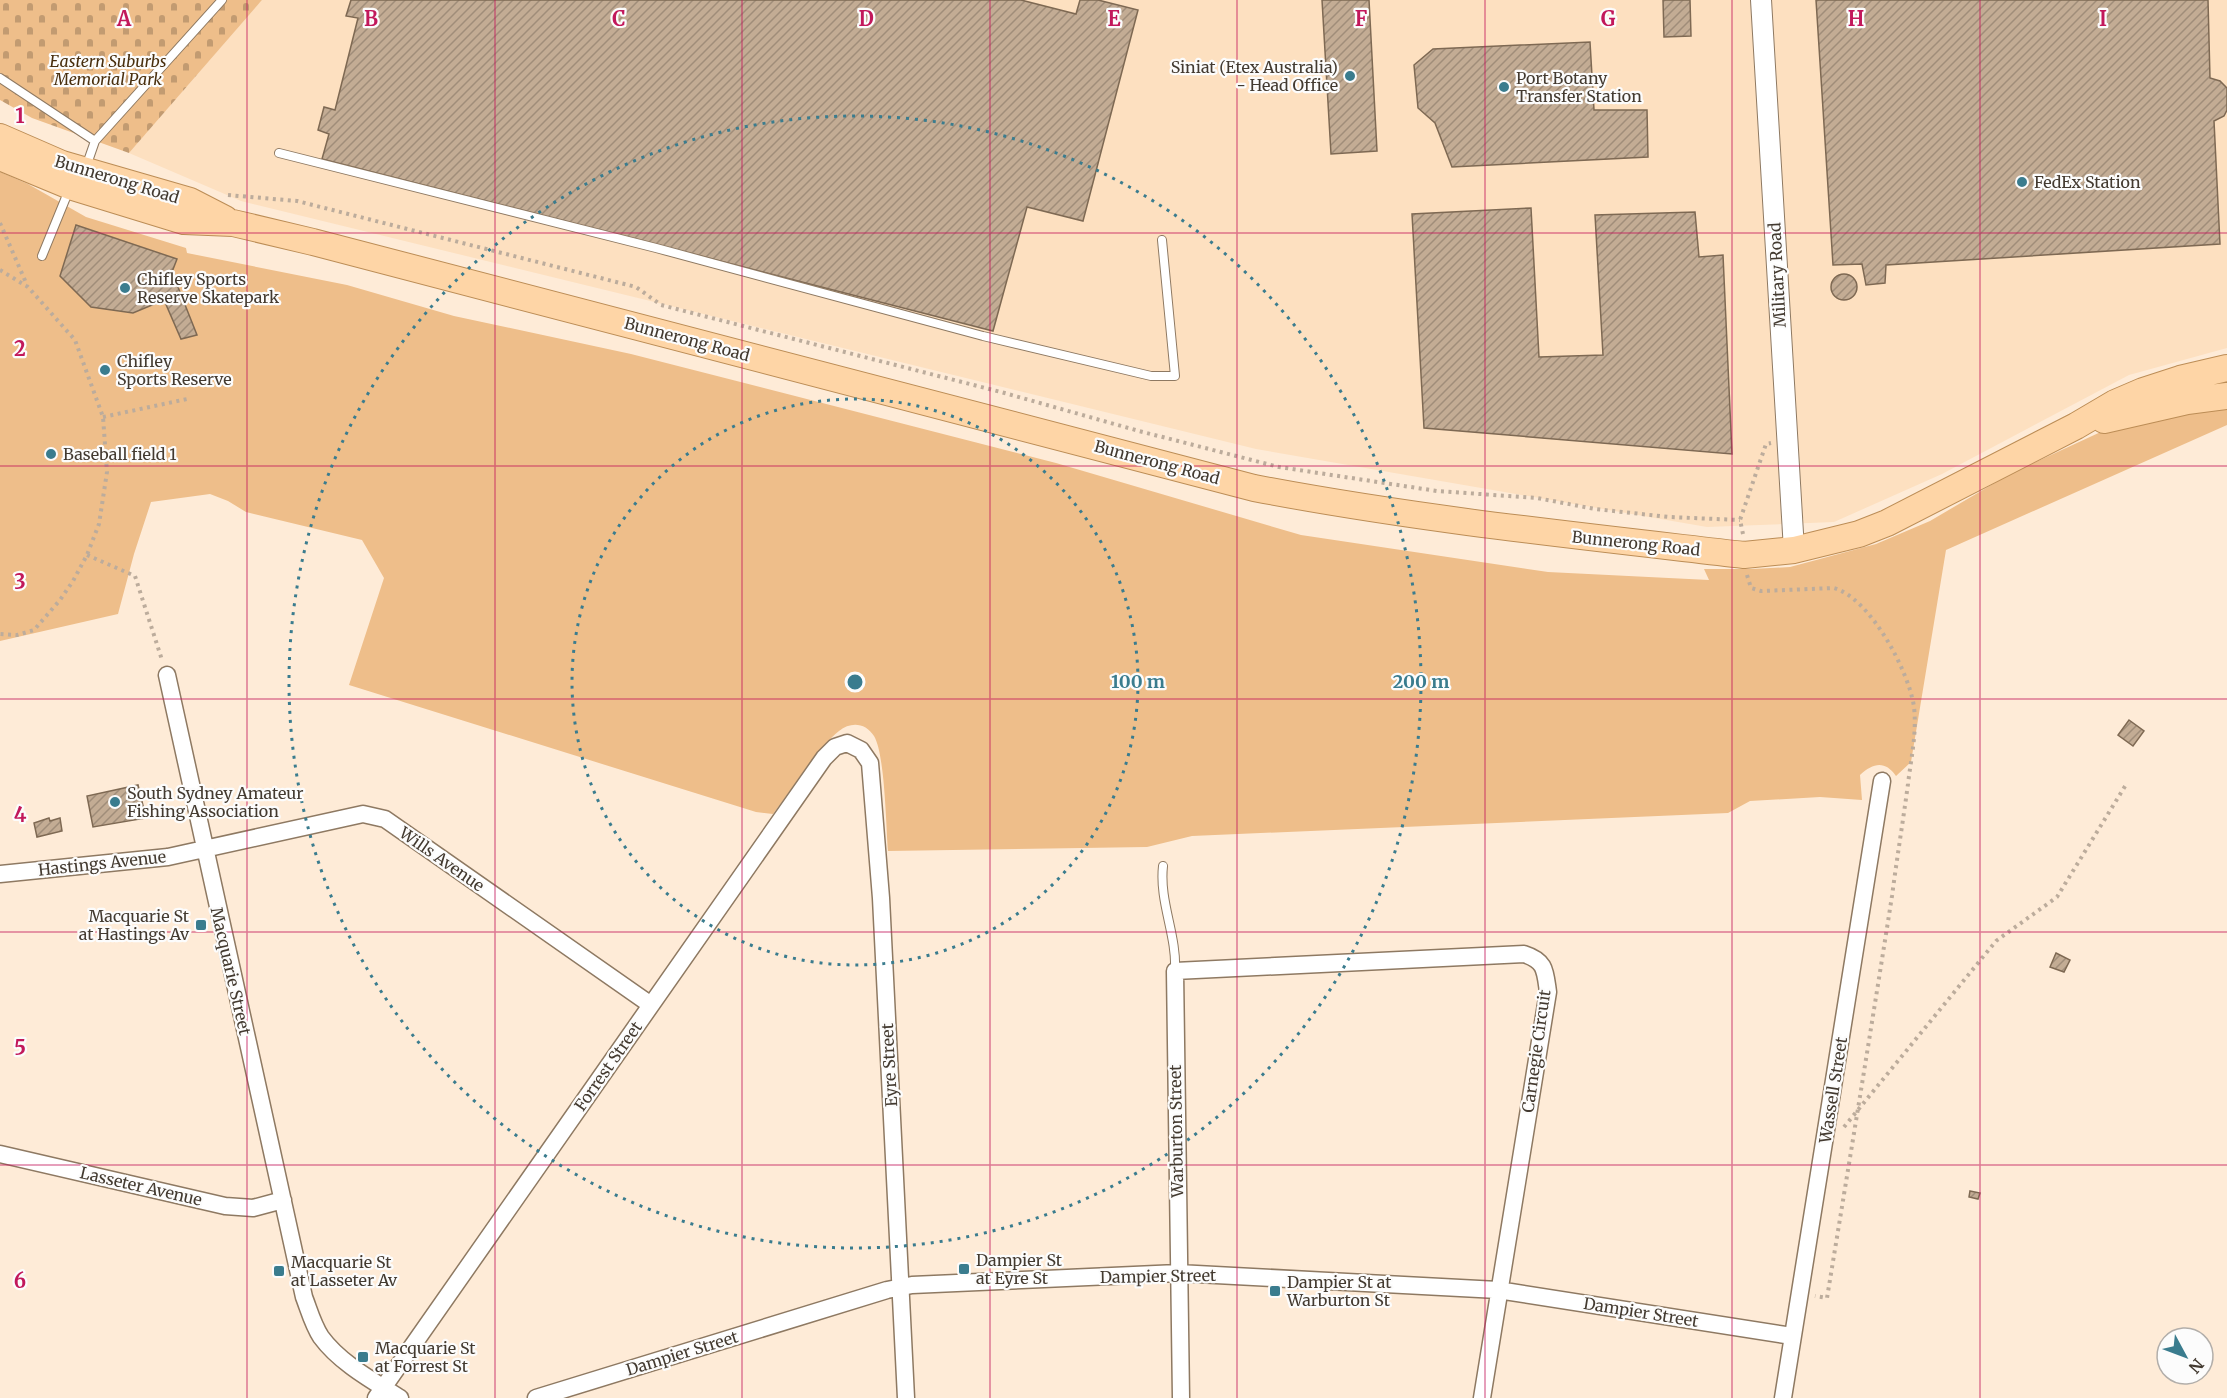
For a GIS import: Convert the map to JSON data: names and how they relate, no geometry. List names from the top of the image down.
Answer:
{
  "streets": {
    "main road": ["Bunnerong Road"],
    "street": [
      "Military Road",
      "Wills Avenue",
      "Hastings Avenue",
      "Macquarie Street",
      "Carnegie Circuit",
      "Eyre Street",
      "Forrest Street",
      "Wassell Street",
      "Warburton Street",
      "Lasseter Avenue",
      "Dampier Street"
    ]
  },
  "crossings": [
    ["Bunnerong Road", "Military Road"],
    ["Wills Avenue", "Hastings Avenue"],
    ["Wills Avenue", "Macquarie Street"],
    ["Wills Avenue", "Forrest Street"],
    ["Hastings Avenue", "Macquarie Street"],
    ["Macquarie Street", "Forrest Street"],
    ["Macquarie Street", "Lasseter Avenue"],
    ["Carnegie Circuit", "Warburton Street"],
    ["Carnegie Circuit", "Dampier Street"],
    ["Eyre Street", "Forrest Street"],
    ["Eyre Street", "Dampier Street"],
    ["Wassell Street", "Dampier Street"],
    ["Warburton Street", "Dampier Street"]
  ],
  "parks": ["Eastern Suburbs Memorial Park"],
  "places": {
    "other": [
      "Siniat (Etex Australia) - Head Office",
      "Port Botany Transfer Station",
      "FedEx Station",
      "Chifley Sports Reserve Skatepark",
      "Chifley Sports Reserve",
      "Baseball field 1",
      "South Sydney Amateur Fishing Association"
    ],
    "transit": [
      "Macquarie St at Hastings Av",
      "Dampier St at Eyre St",
      "Macquarie St at Lasseter Av",
      "Dampier St at Warburton St",
      "Macquarie St at Forrest St"
    ]
  },
  "north": "bottom right",
  "grid": {
    "columns": [
      "A",
      "B",
      "C",
      "D",
      "E",
      "F",
      "G",
      "H",
      "I"
    ],
    "rows": [
      "1",
      "2",
      "3",
      "4",
      "5",
      "6"
    ]
  },
  "rings": ["100 m", "200 m"]
}
